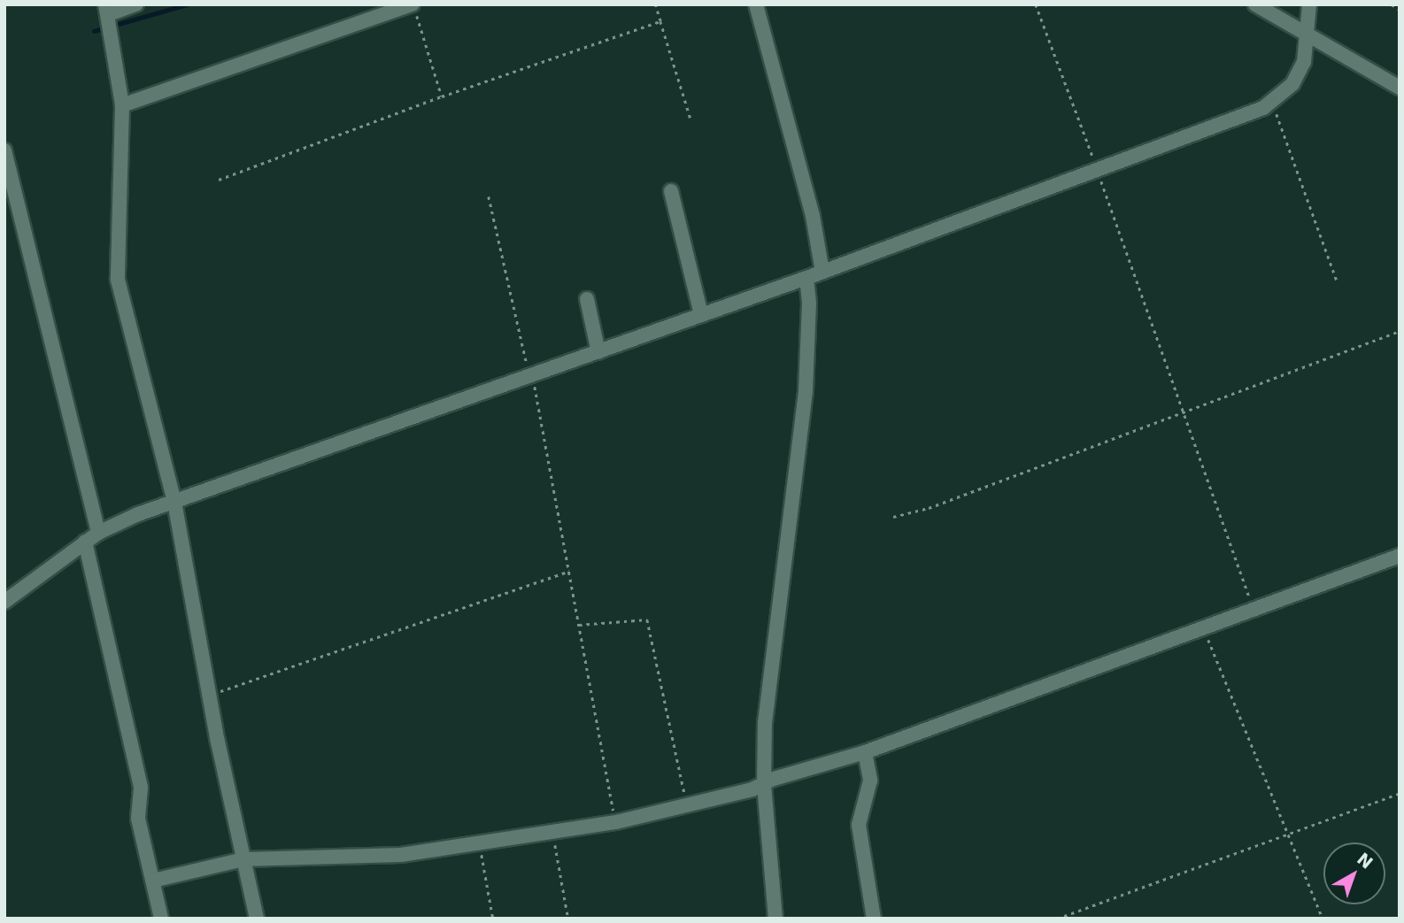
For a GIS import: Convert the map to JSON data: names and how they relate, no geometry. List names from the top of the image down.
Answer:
{
  "north": "top right"
}
